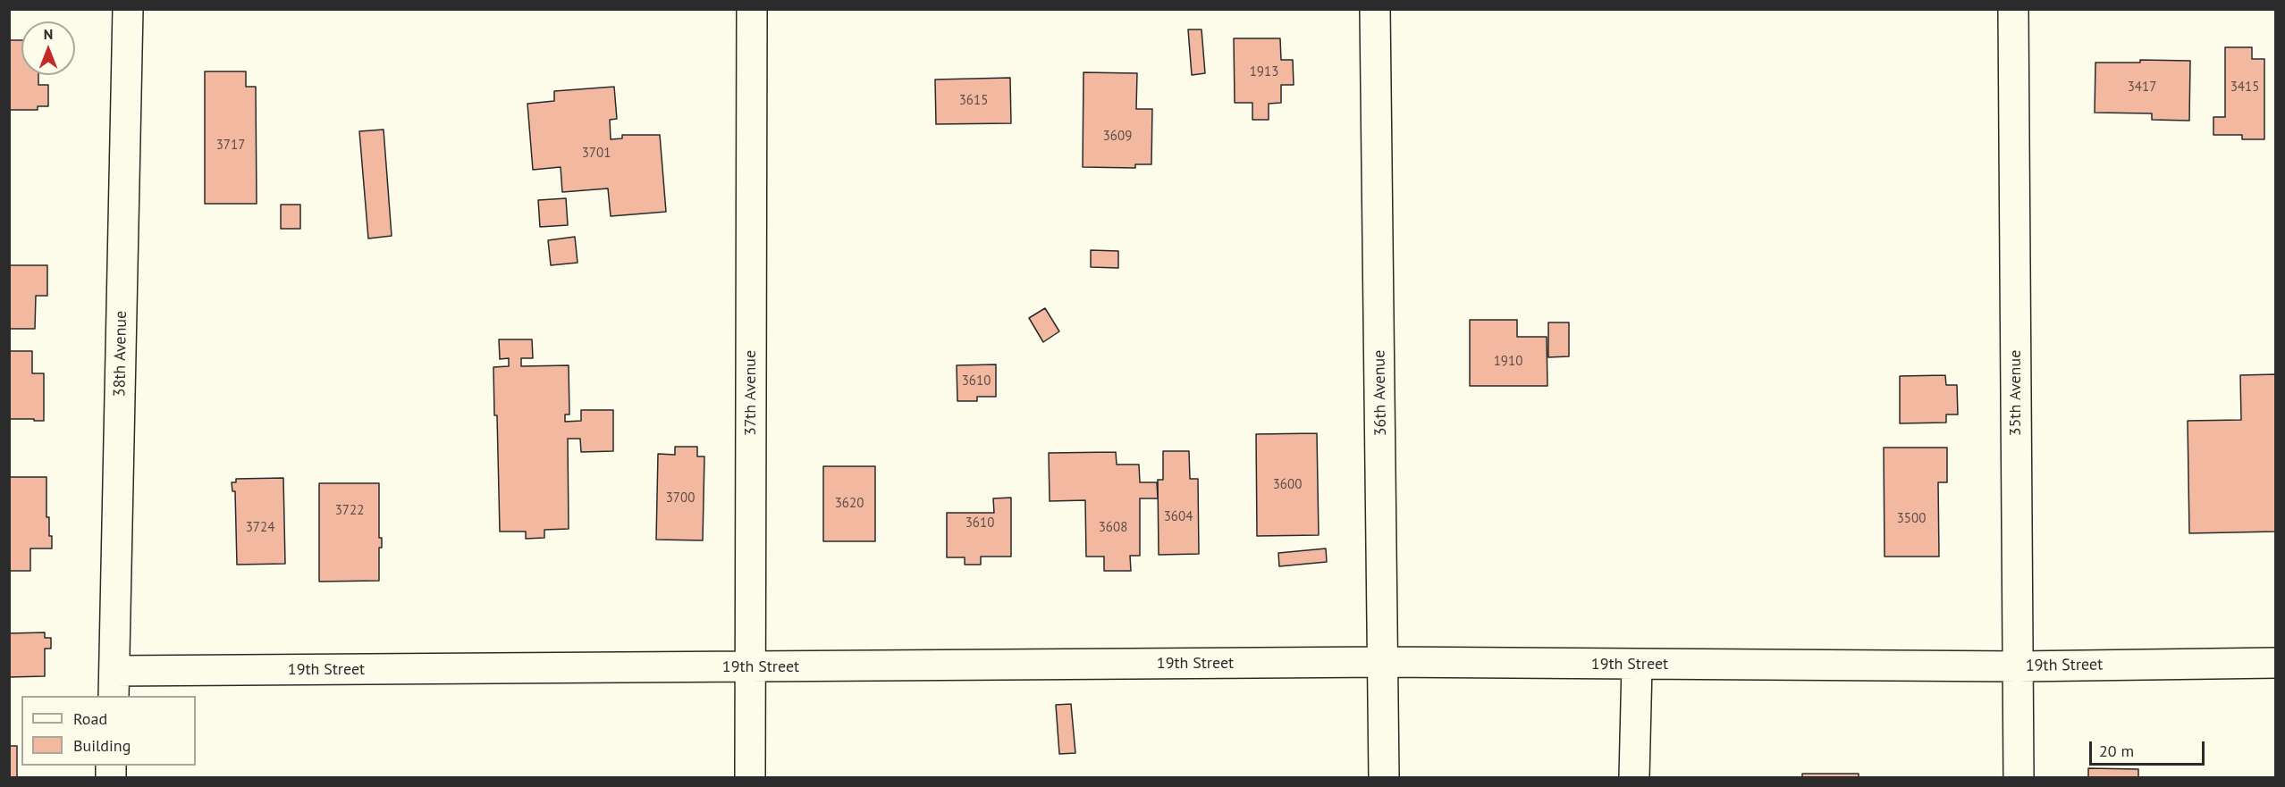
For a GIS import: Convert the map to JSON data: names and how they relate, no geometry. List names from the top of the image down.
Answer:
{
  "streets": {
    "street": [
      "38th Avenue",
      "37th Avenue",
      "36th Avenue",
      "35th Avenue",
      "19th Street"
    ]
  },
  "crossings": [
    ["38th Avenue", "19th Street"],
    ["37th Avenue", "19th Street"],
    ["36th Avenue", "19th Street"],
    ["35th Avenue", "19th Street"]
  ],
  "house_numbers": [
    "1913",
    "3417",
    "3415",
    "3615",
    "3609",
    "3717",
    "3701",
    "1910",
    "3610",
    "3600",
    "3700",
    "3620",
    "3722",
    "3604",
    "3500",
    "3610",
    "3724",
    "3608"
  ],
  "legend": ["Road", "Building"],
  "scale_bar": "20 m",
  "north": "top"
}
